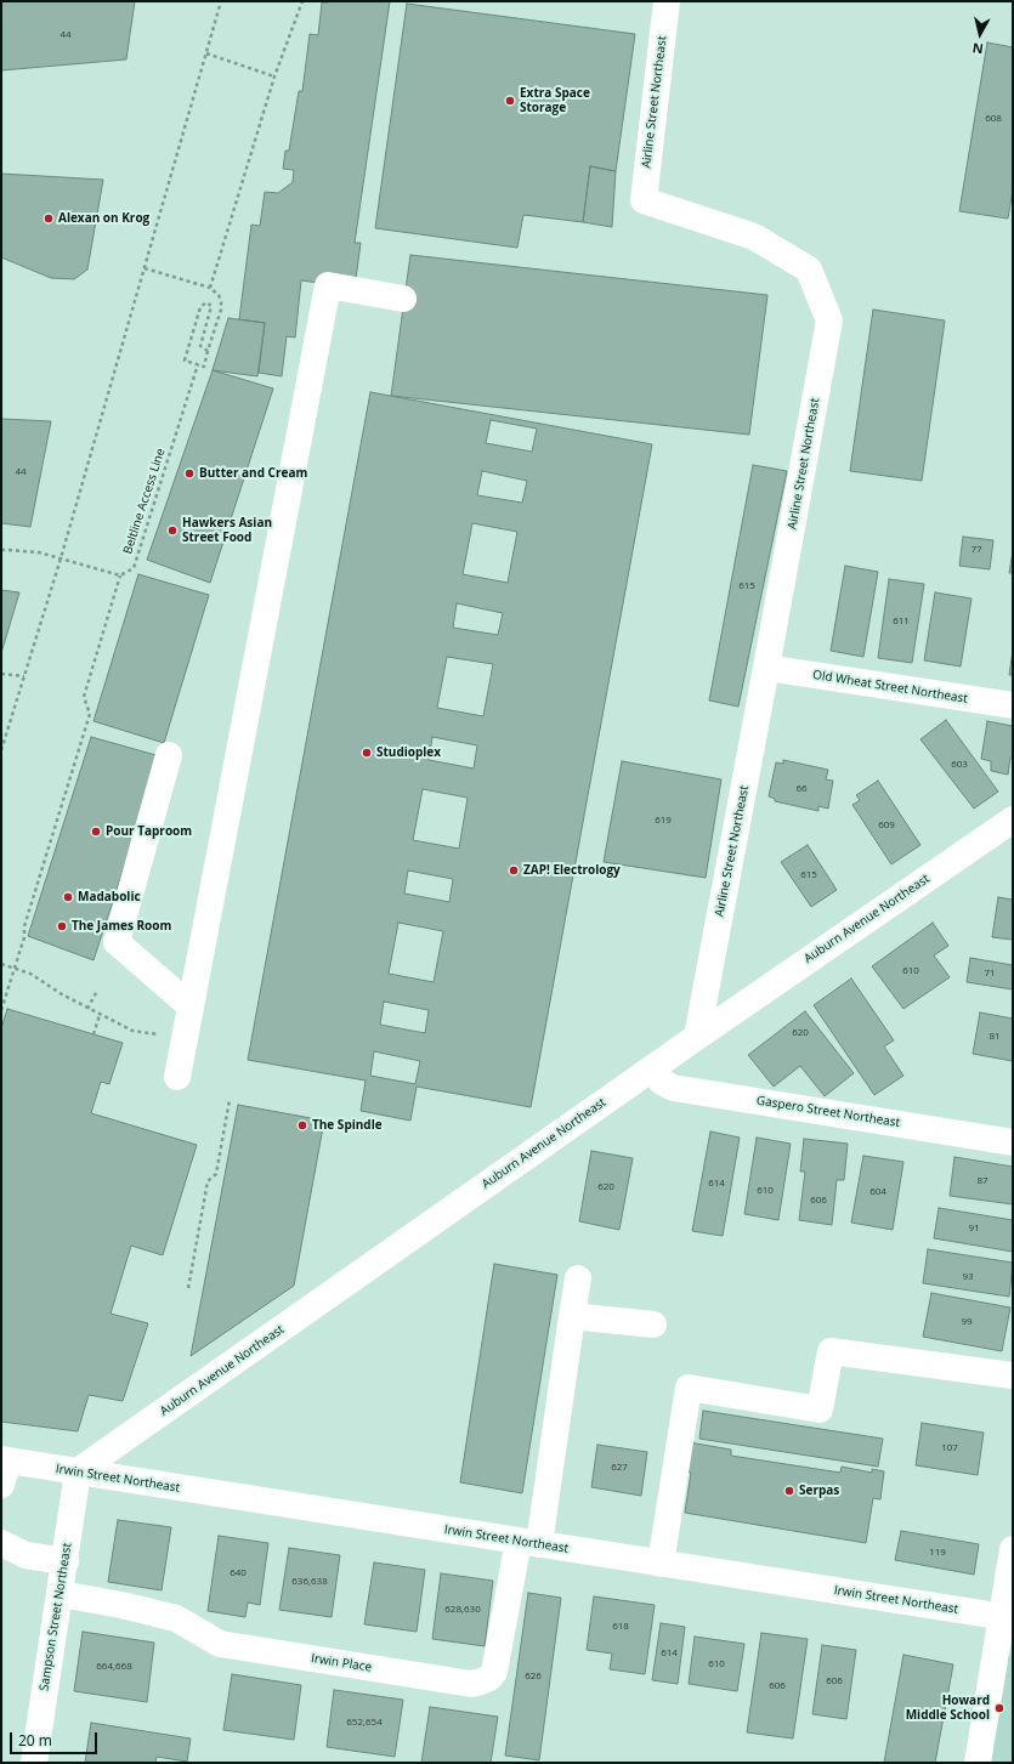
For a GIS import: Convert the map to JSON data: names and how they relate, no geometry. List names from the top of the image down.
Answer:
{
  "streets": {
    "street": [
      "Airline Street Northeast",
      "Old Wheat Street Northeast",
      "Auburn Avenue Northeast",
      "Gaspero Street Northeast",
      "Irwin Street Northeast",
      "Sampson Street Northeast",
      "Irwin Place"
    ],
    "path": ["Beltline Access Line"]
  },
  "crossings": [
    ["Airline Street Northeast", "Old Wheat Street Northeast"],
    ["Airline Street Northeast", "Auburn Avenue Northeast"],
    ["Auburn Avenue Northeast", "Gaspero Street Northeast"],
    ["Auburn Avenue Northeast", "Irwin Street Northeast"],
    ["Auburn Avenue Northeast", "Sampson Street Northeast"],
    ["Irwin Street Northeast", "Sampson Street Northeast"],
    ["Irwin Street Northeast", "Irwin Place"],
    ["Sampson Street Northeast", "Irwin Place"]
  ],
  "places": [
    "Extra Space Storage",
    "Alexan on Krog",
    "Butter and Cream",
    "Hawkers Asian Street Food",
    "Studioplex",
    "Pour Taproom",
    "ZAP! Electrology",
    "Madabolic",
    "The James Room",
    "The Spindle",
    "Serpas",
    "Howard Middle School"
  ],
  "house_numbers": [
    "44",
    "608",
    "44",
    "77",
    "615",
    "611",
    "603",
    "66",
    "619",
    "609",
    "615",
    "610",
    "71",
    "620",
    "81",
    "87",
    "614",
    "620",
    "610",
    "604",
    "606",
    "91",
    "93",
    "99",
    "107",
    "627",
    "119",
    "640",
    "636,638",
    "628,630",
    "618",
    "614",
    "610",
    "664,668",
    "626",
    "606",
    "606",
    "652,654"
  ],
  "scale_bar": "20 m",
  "north": "bottom"
}
